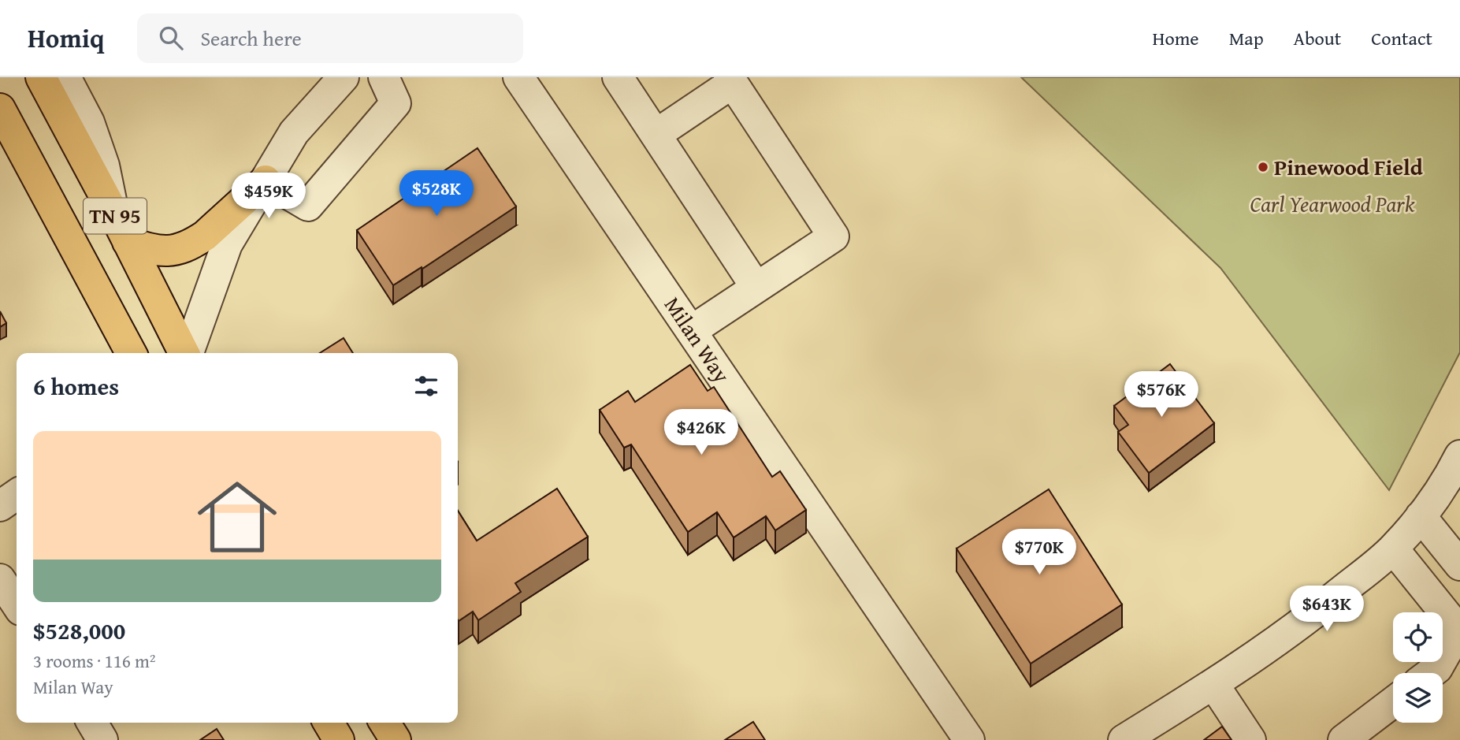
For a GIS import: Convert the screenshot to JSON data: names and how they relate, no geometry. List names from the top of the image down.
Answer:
{
  "streets": {
    "highway": ["TN 95"],
    "street": ["Milan Way"]
  },
  "parks": ["Carl Yearwood Park"],
  "places": ["Pinewood Field"],
  "page": {
    "header": "Homiq",
    "search": "Search here",
    "nav": [
      "Home",
      "Map",
      "About",
      "Contact"
    ],
    "price": [
      "$528K",
      "$459K",
      "$576K",
      "$426K",
      "$770K",
      "$643K"
    ],
    "heading": "6 homes",
    "list": [
      {
        "name": "$528,000",
        "note": "3 rooms · 116 m² · Milan Way"
      }
    ]
  }
}
